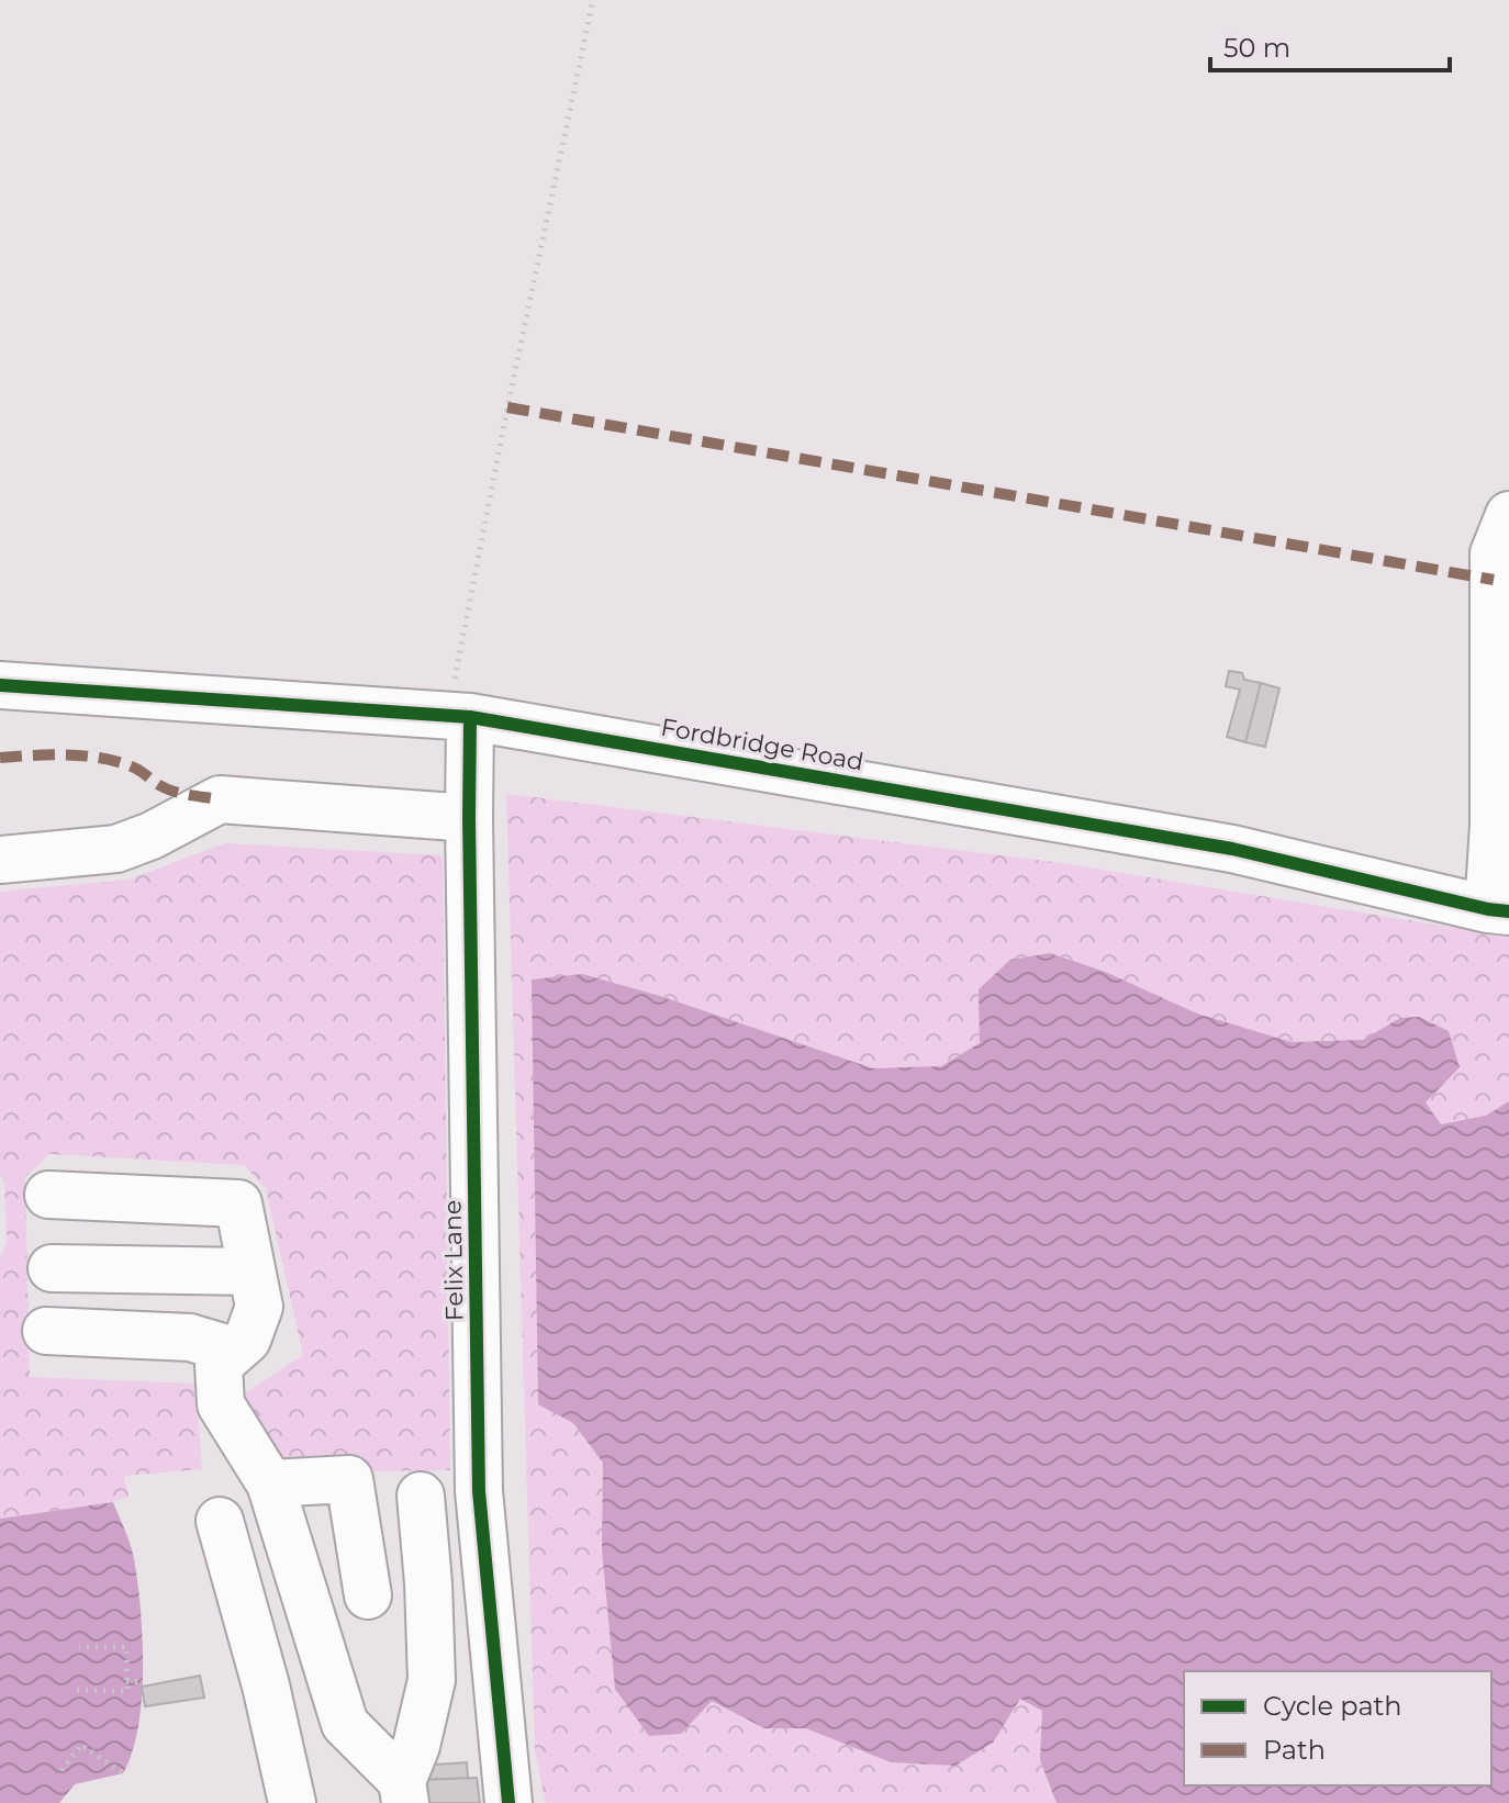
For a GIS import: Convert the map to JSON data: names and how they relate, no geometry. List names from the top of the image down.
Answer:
{
  "streets": {
    "street": ["Fordbridge Road", "Felix Lane"]
  },
  "crossings": [
    ["Fordbridge Road", "Felix Lane"]
  ],
  "legend": ["Cycle path", "Path"],
  "scale_bar": "50 m"
}
